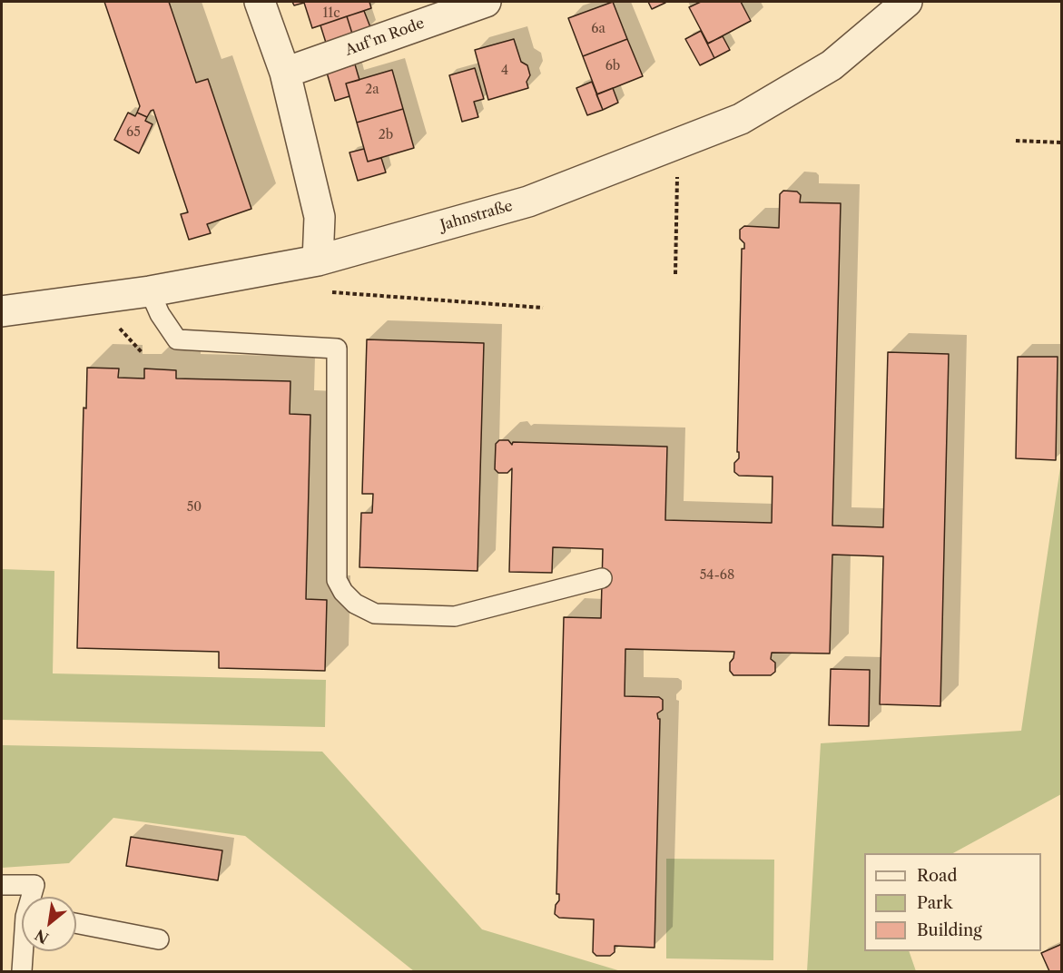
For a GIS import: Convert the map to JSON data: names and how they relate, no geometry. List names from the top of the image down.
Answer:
{
  "streets": {
    "street": ["Auf'm Rode", "Jahnstraße"]
  },
  "house_numbers": [
    "11c",
    "6a",
    "6b",
    "4",
    "2a",
    "65",
    "2b",
    "50",
    "54-68"
  ],
  "legend": ["Road", "Park", "Building"],
  "north": "bottom left"
}
